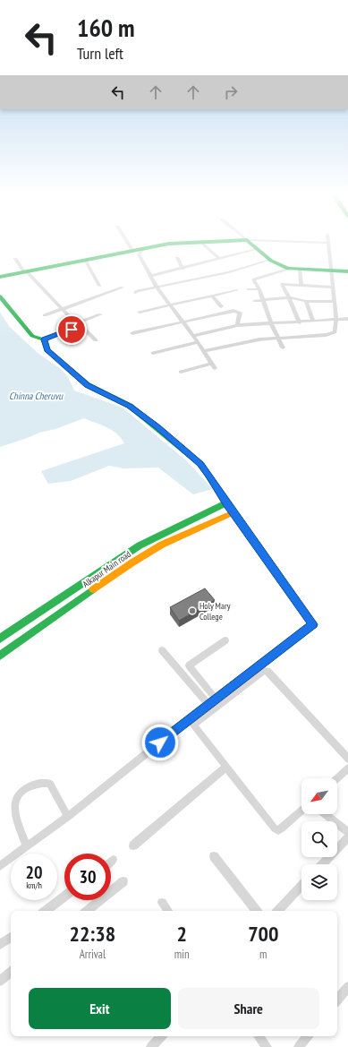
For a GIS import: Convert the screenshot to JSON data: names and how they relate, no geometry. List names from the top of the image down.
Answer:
{
  "streets": {
    "street": ["Alkapur Main road"]
  },
  "water": ["Chinna Cheruvu"],
  "places": ["Holy Mary College"],
  "north": "bottom left",
  "page": {
    "turn": ["160 m", "Turn left"],
    "speed": "20 km/h",
    "limit": "30",
    "eta": [
      "22:38",
      "Arrival",
      "2",
      "min",
      "700",
      "m"
    ],
    "buttons": ["Exit", "Share"]
  }
}
